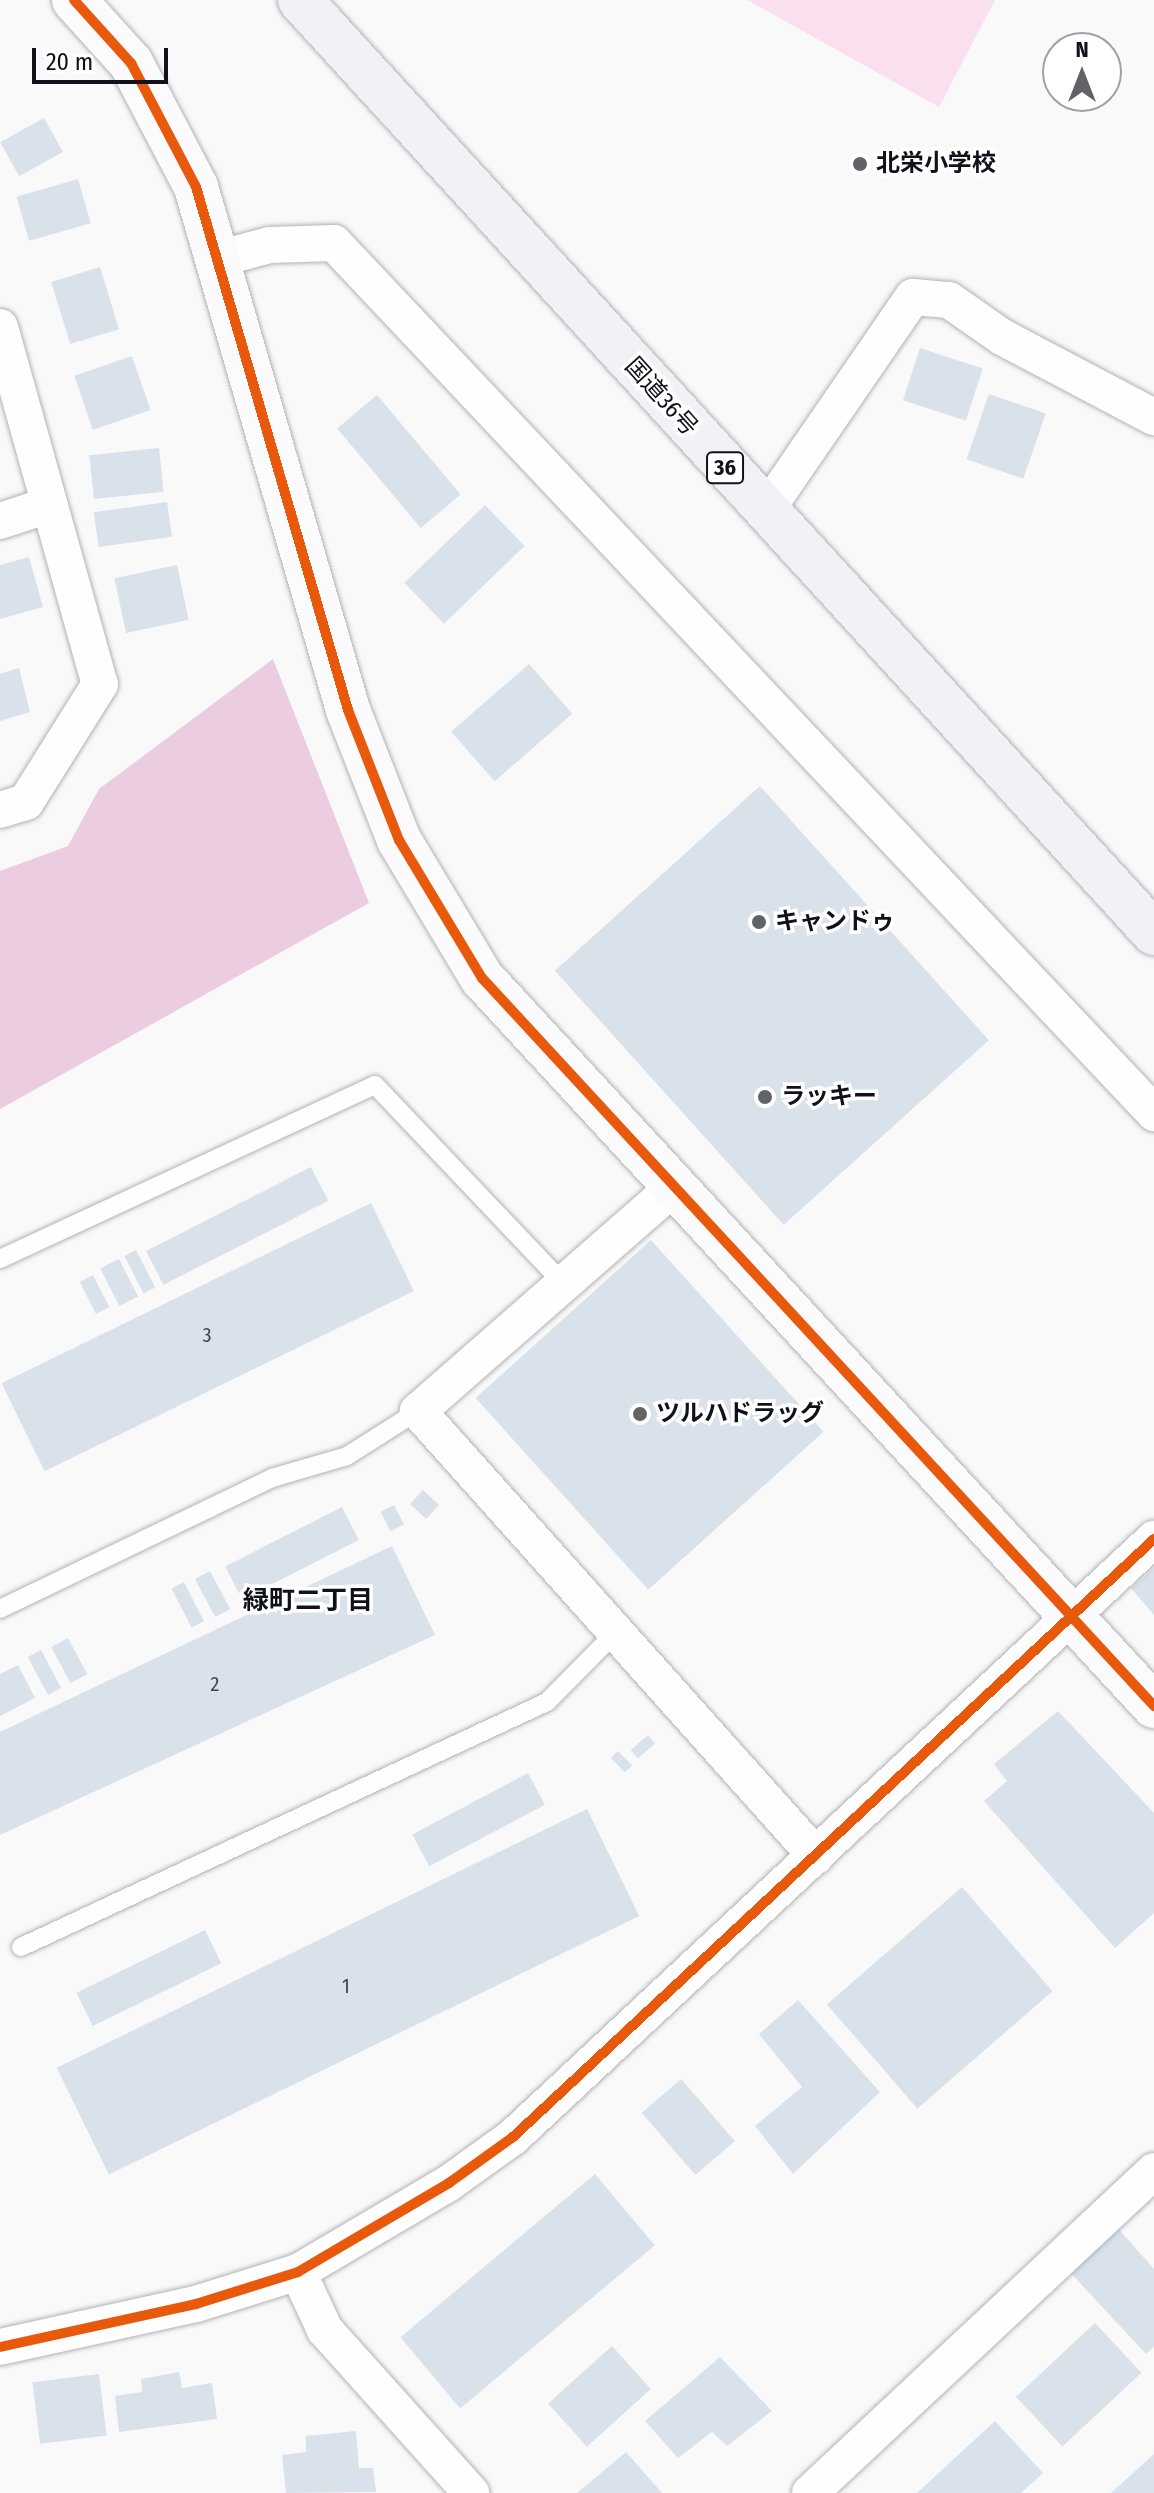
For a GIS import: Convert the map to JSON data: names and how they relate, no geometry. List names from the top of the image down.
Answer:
{
  "streets": {
    "highway": ["国道36号", "36"]
  },
  "districts": ["緑町二丁目"],
  "places": [
    "北栄小学校",
    "キャンドゥ",
    "ラッキー",
    "ツルハドラッグ"
  ],
  "house_numbers": ["3", "2", "1"],
  "scale_bar": "20 m",
  "north": "top"
}
